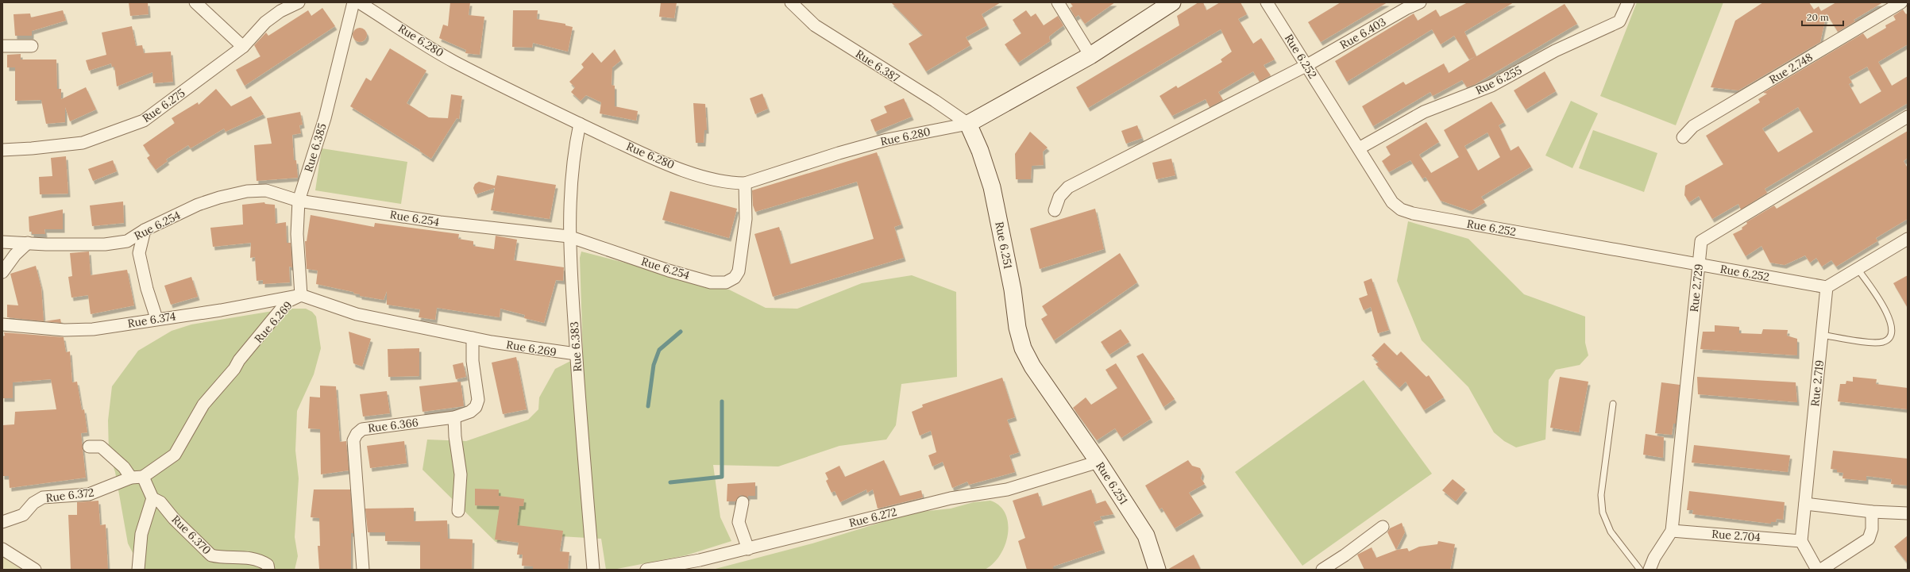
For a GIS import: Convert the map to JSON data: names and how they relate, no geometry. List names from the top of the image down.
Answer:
{
  "streets": {
    "main road": ["Rue 6.251"],
    "street": [
      "Rue 6.403",
      "Rue 6.280",
      "Rue 6.252",
      "Rue 6.387",
      "Rue 2.748",
      "Rue 6.255",
      "Rue 6.275",
      "Rue 6.385",
      "Rue 6.254",
      "Rue 2.729",
      "Rue 6.374",
      "Rue 6.269",
      "Rue 6.383",
      "Rue 2.719",
      "Rue 6.366",
      "Rue 6.372",
      "Rue 6.272",
      "Rue 6.370",
      "Rue 2.704"
    ]
  },
  "crossings": [
    ["Rue 6.403", "Rue 6.252"],
    ["Rue 6.280", "Rue 6.387"],
    ["Rue 6.280", "Rue 6.254"],
    ["Rue 6.280", "Rue 6.251"],
    ["Rue 6.280", "Rue 6.383"],
    ["Rue 6.252", "Rue 6.255"],
    ["Rue 6.252", "Rue 2.729"],
    ["Rue 6.252", "Rue 2.719"],
    ["Rue 6.387", "Rue 6.251"],
    ["Rue 6.385", "Rue 6.254"],
    ["Rue 6.385", "Rue 6.374"],
    ["Rue 6.385", "Rue 6.269"],
    ["Rue 6.254", "Rue 6.383"],
    ["Rue 6.251", "Rue 6.272"],
    ["Rue 2.729", "Rue 2.704"],
    ["Rue 6.374", "Rue 6.269"],
    ["Rue 6.269", "Rue 6.383"],
    ["Rue 6.269", "Rue 6.366"],
    ["Rue 6.269", "Rue 6.372"],
    ["Rue 2.719", "Rue 2.704"]
  ],
  "scale_bar": "20 m"
}
